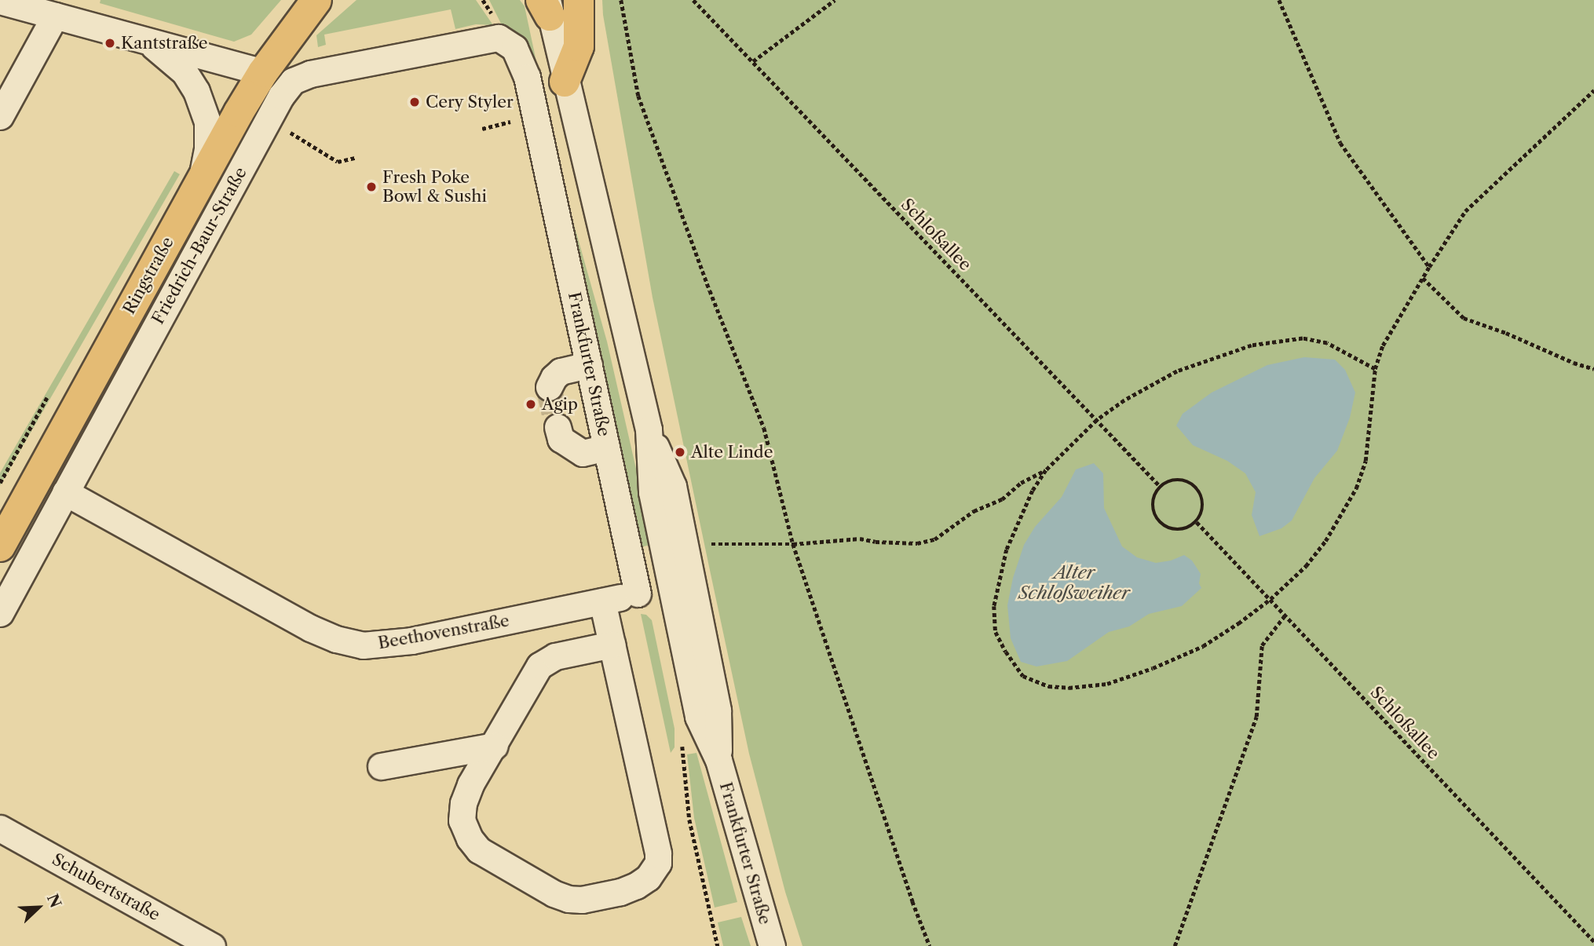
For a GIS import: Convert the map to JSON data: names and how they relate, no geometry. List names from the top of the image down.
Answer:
{
  "streets": {
    "main road": ["Ringstraße"],
    "street": [
      "Friedrich-Baur-Straße",
      "Frankfurter Straße",
      "Beethovenstraße",
      "Schubertstraße"
    ],
    "path": ["Schloßallee"]
  },
  "crossings": [
    ["Friedrich-Baur-Straße", "Frankfurter Straße"],
    ["Friedrich-Baur-Straße", "Beethovenstraße"],
    ["Frankfurter Straße", "Beethovenstraße"]
  ],
  "water": ["Alter Schloßweiher"],
  "places": [
    "Kantstraße",
    "Cery Styler",
    "Fresh Poke Bowl & Sushi",
    "Agip",
    "Alte Linde"
  ],
  "north": "top right"
}
